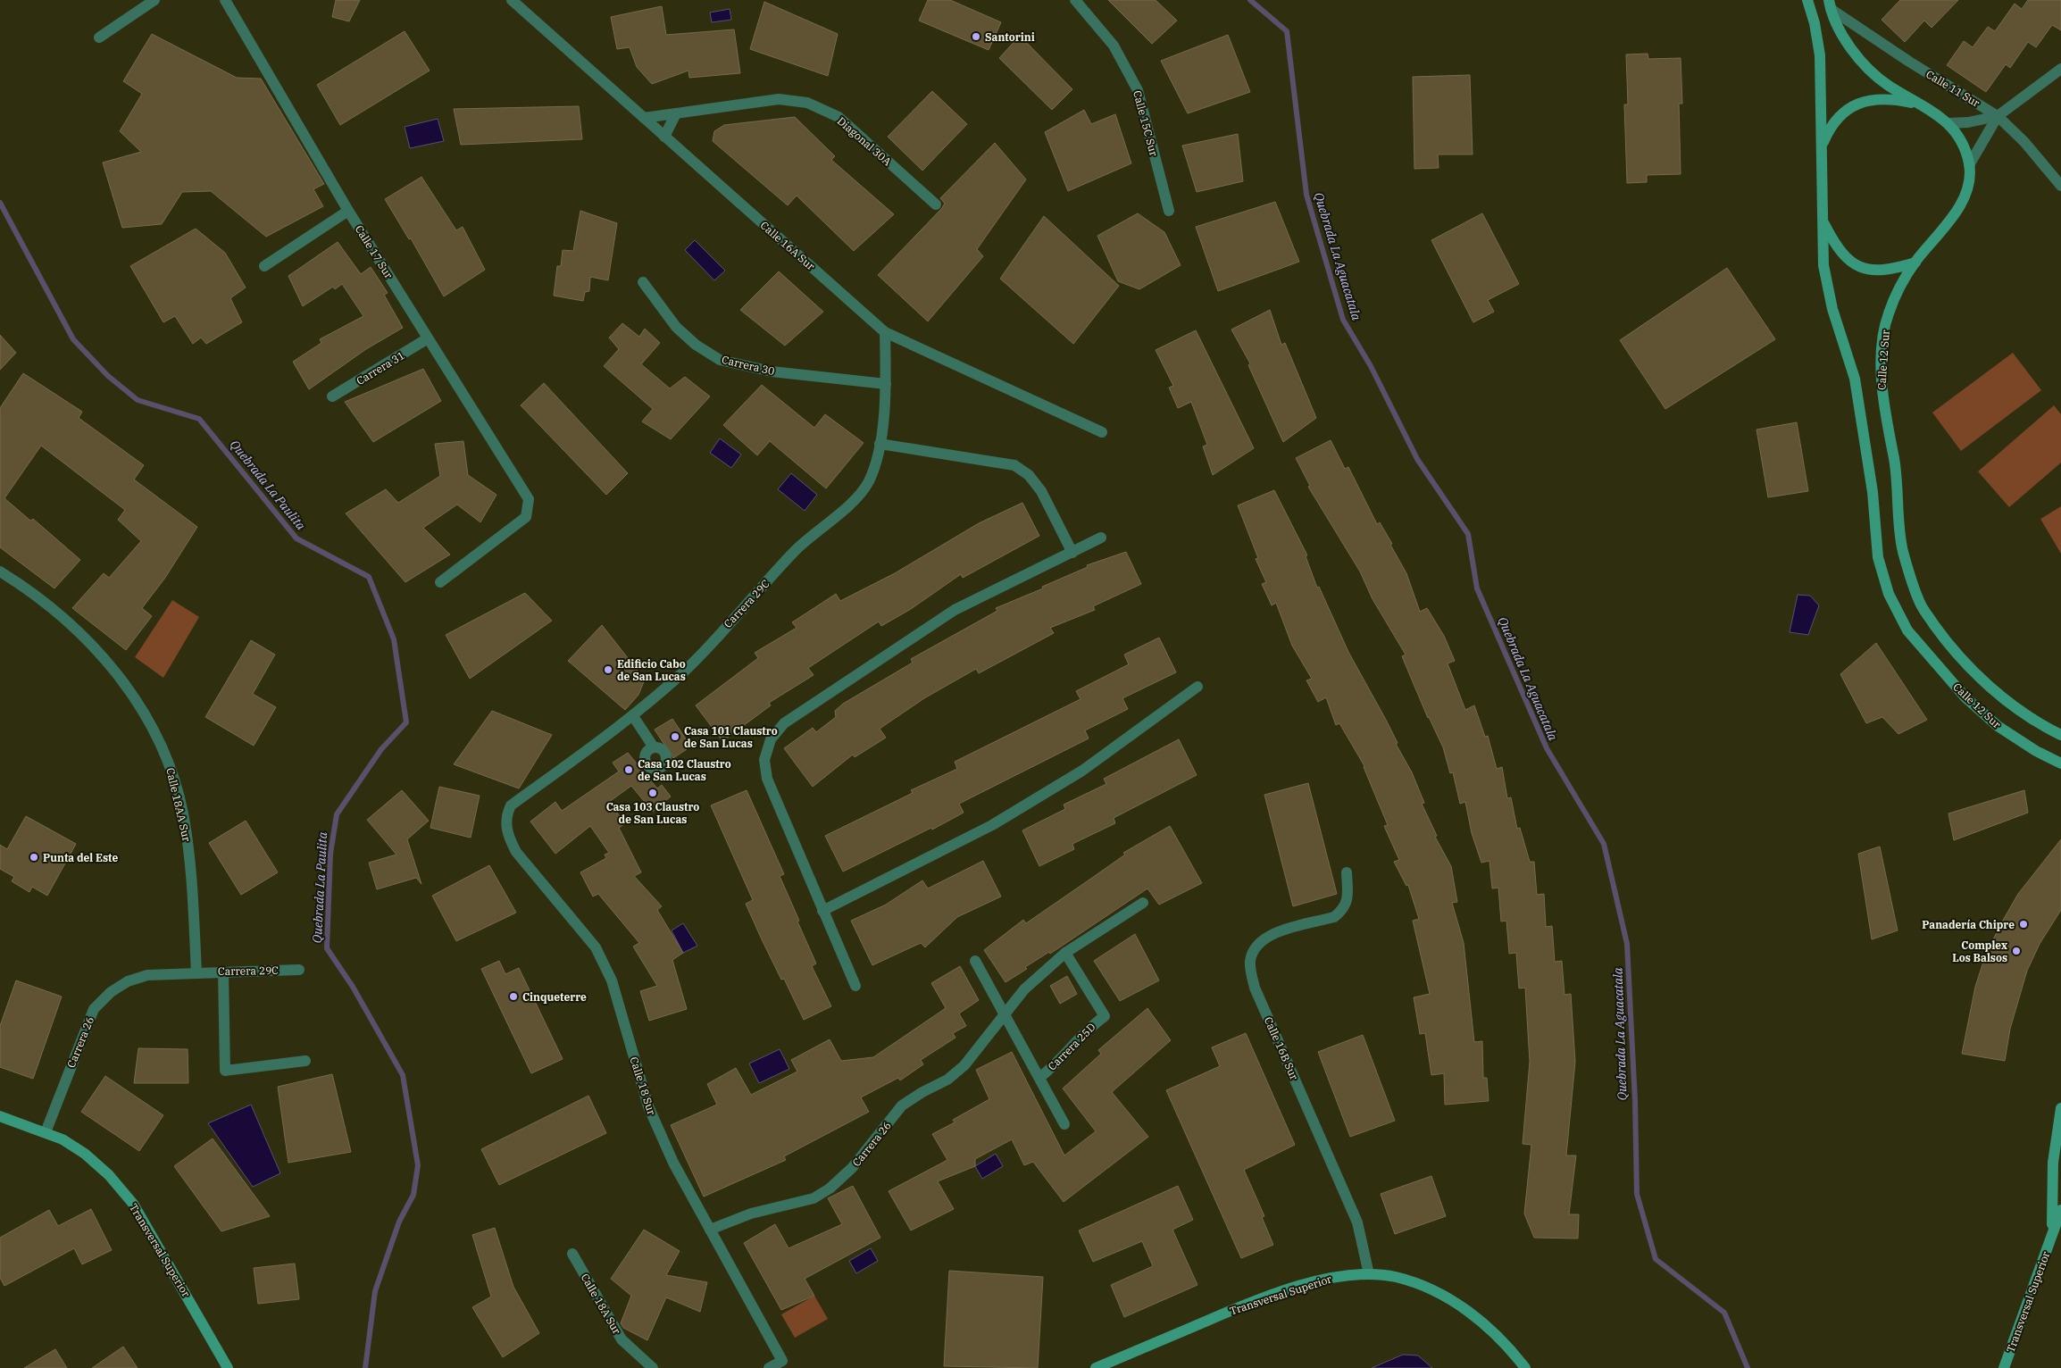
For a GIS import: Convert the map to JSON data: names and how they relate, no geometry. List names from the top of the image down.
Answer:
{
  "streets": {
    "main road": ["Calle 12 Sur", "Transversal Superior"],
    "street": [
      "Calle 11 Sur",
      "Calle 15C Sur",
      "Diagonal 30A",
      "Calle 16A Sur",
      "Calle 17 Sur",
      "Carrera 30",
      "Carrera 31",
      "Carrera 29C",
      "Calle 18AA Sur",
      "Carrera 26",
      "Carrera 25D",
      "Calle 16B Sur",
      "Calle 18 Sur",
      "Calle 18A Sur"
    ]
  },
  "crossings": [
    ["Calle 11 Sur", "Calle 12 Sur"],
    ["Diagonal 30A", "Calle 16A Sur"],
    ["Calle 16A Sur", "Carrera 29C"],
    ["Calle 17 Sur", "Carrera 31"],
    ["Carrera 30", "Carrera 29C"],
    ["Carrera 29C", "Calle 18AA Sur"],
    ["Carrera 29C", "Carrera 26"],
    ["Carrera 29C", "Calle 18 Sur"],
    ["Calle 18AA Sur", "Carrera 26"],
    ["Carrera 26", "Carrera 25D"],
    ["Carrera 26", "Calle 18 Sur"],
    ["Carrera 26", "Transversal Superior"],
    ["Calle 16B Sur", "Transversal Superior"]
  ],
  "water": ["Quebrada La Aguacatala", "Quebrada La Paulita"],
  "places": [
    "Santorini",
    "Edificio Cabo de San Lucas",
    "Casa 101 Claustro de San Lucas",
    "Casa 102 Claustro de San Lucas",
    "Casa 103 Claustro de San Lucas",
    "Punta del Este",
    "Panadería Chipre",
    "Complex Los Balsos",
    "Cinqueterre"
  ]
}
